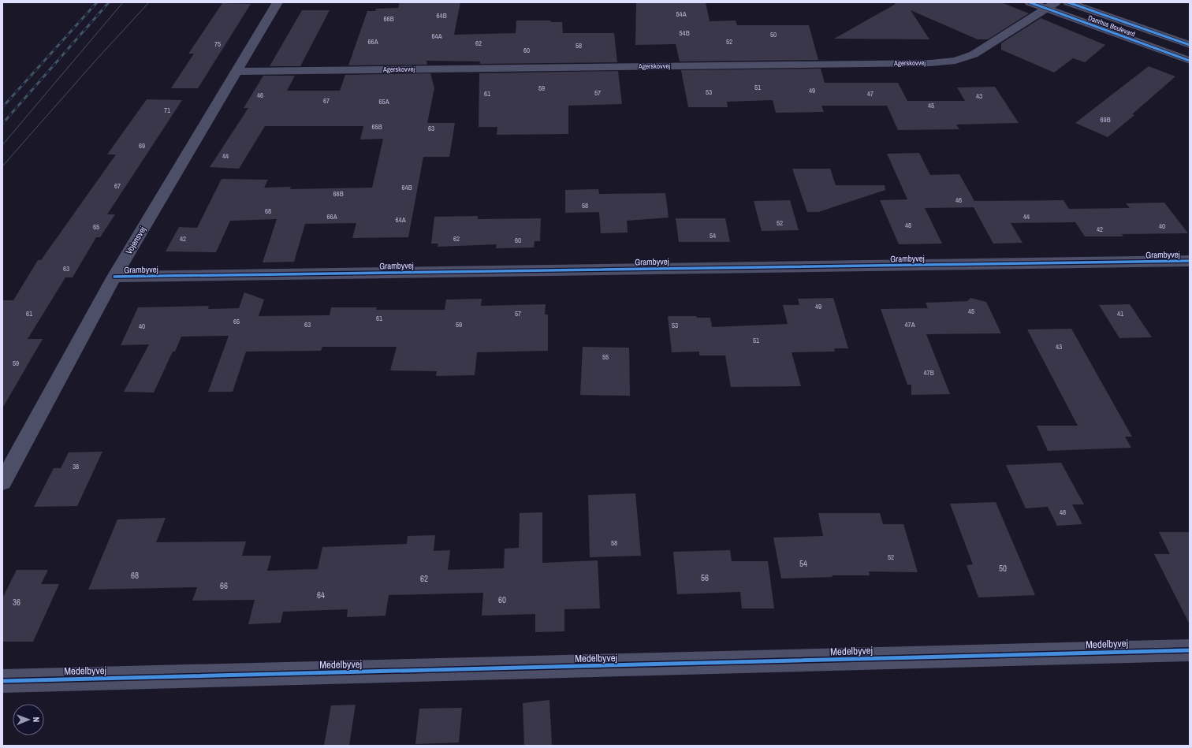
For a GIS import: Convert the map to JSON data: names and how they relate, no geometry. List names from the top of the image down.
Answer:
{
  "streets": {
    "street": [
      "Damhus Boulevard",
      "Agerskovvej",
      "Vojensvej",
      "Grambyvej",
      "Medelbyvej"
    ]
  },
  "crossings": [
    ["Damhus Boulevard", "Agerskovvej"],
    ["Agerskovvej", "Vojensvej"],
    ["Vojensvej", "Grambyvej"]
  ],
  "house_numbers": [
    "54A",
    "64B",
    "66B",
    "54B",
    "50",
    "64A",
    "66A",
    "52",
    "62",
    "75",
    "58",
    "60",
    "51",
    "59",
    "49",
    "53",
    "57",
    "61",
    "47",
    "46",
    "43",
    "67",
    "65A",
    "45",
    "71",
    "69B",
    "65B",
    "63",
    "69",
    "44",
    "67",
    "64B",
    "66B",
    "46",
    "58",
    "68",
    "66A",
    "44",
    "64A",
    "52",
    "48",
    "40",
    "65",
    "42",
    "54",
    "42",
    "62",
    "60",
    "63",
    "49",
    "45",
    "61",
    "57",
    "41",
    "61",
    "65",
    "63",
    "59",
    "47A",
    "53",
    "40",
    "51",
    "43",
    "55",
    "59",
    "47B",
    "38",
    "48",
    "58",
    "52",
    "54",
    "50",
    "68",
    "56",
    "62",
    "66",
    "64",
    "60",
    "36"
  ],
  "north": "right"
}
